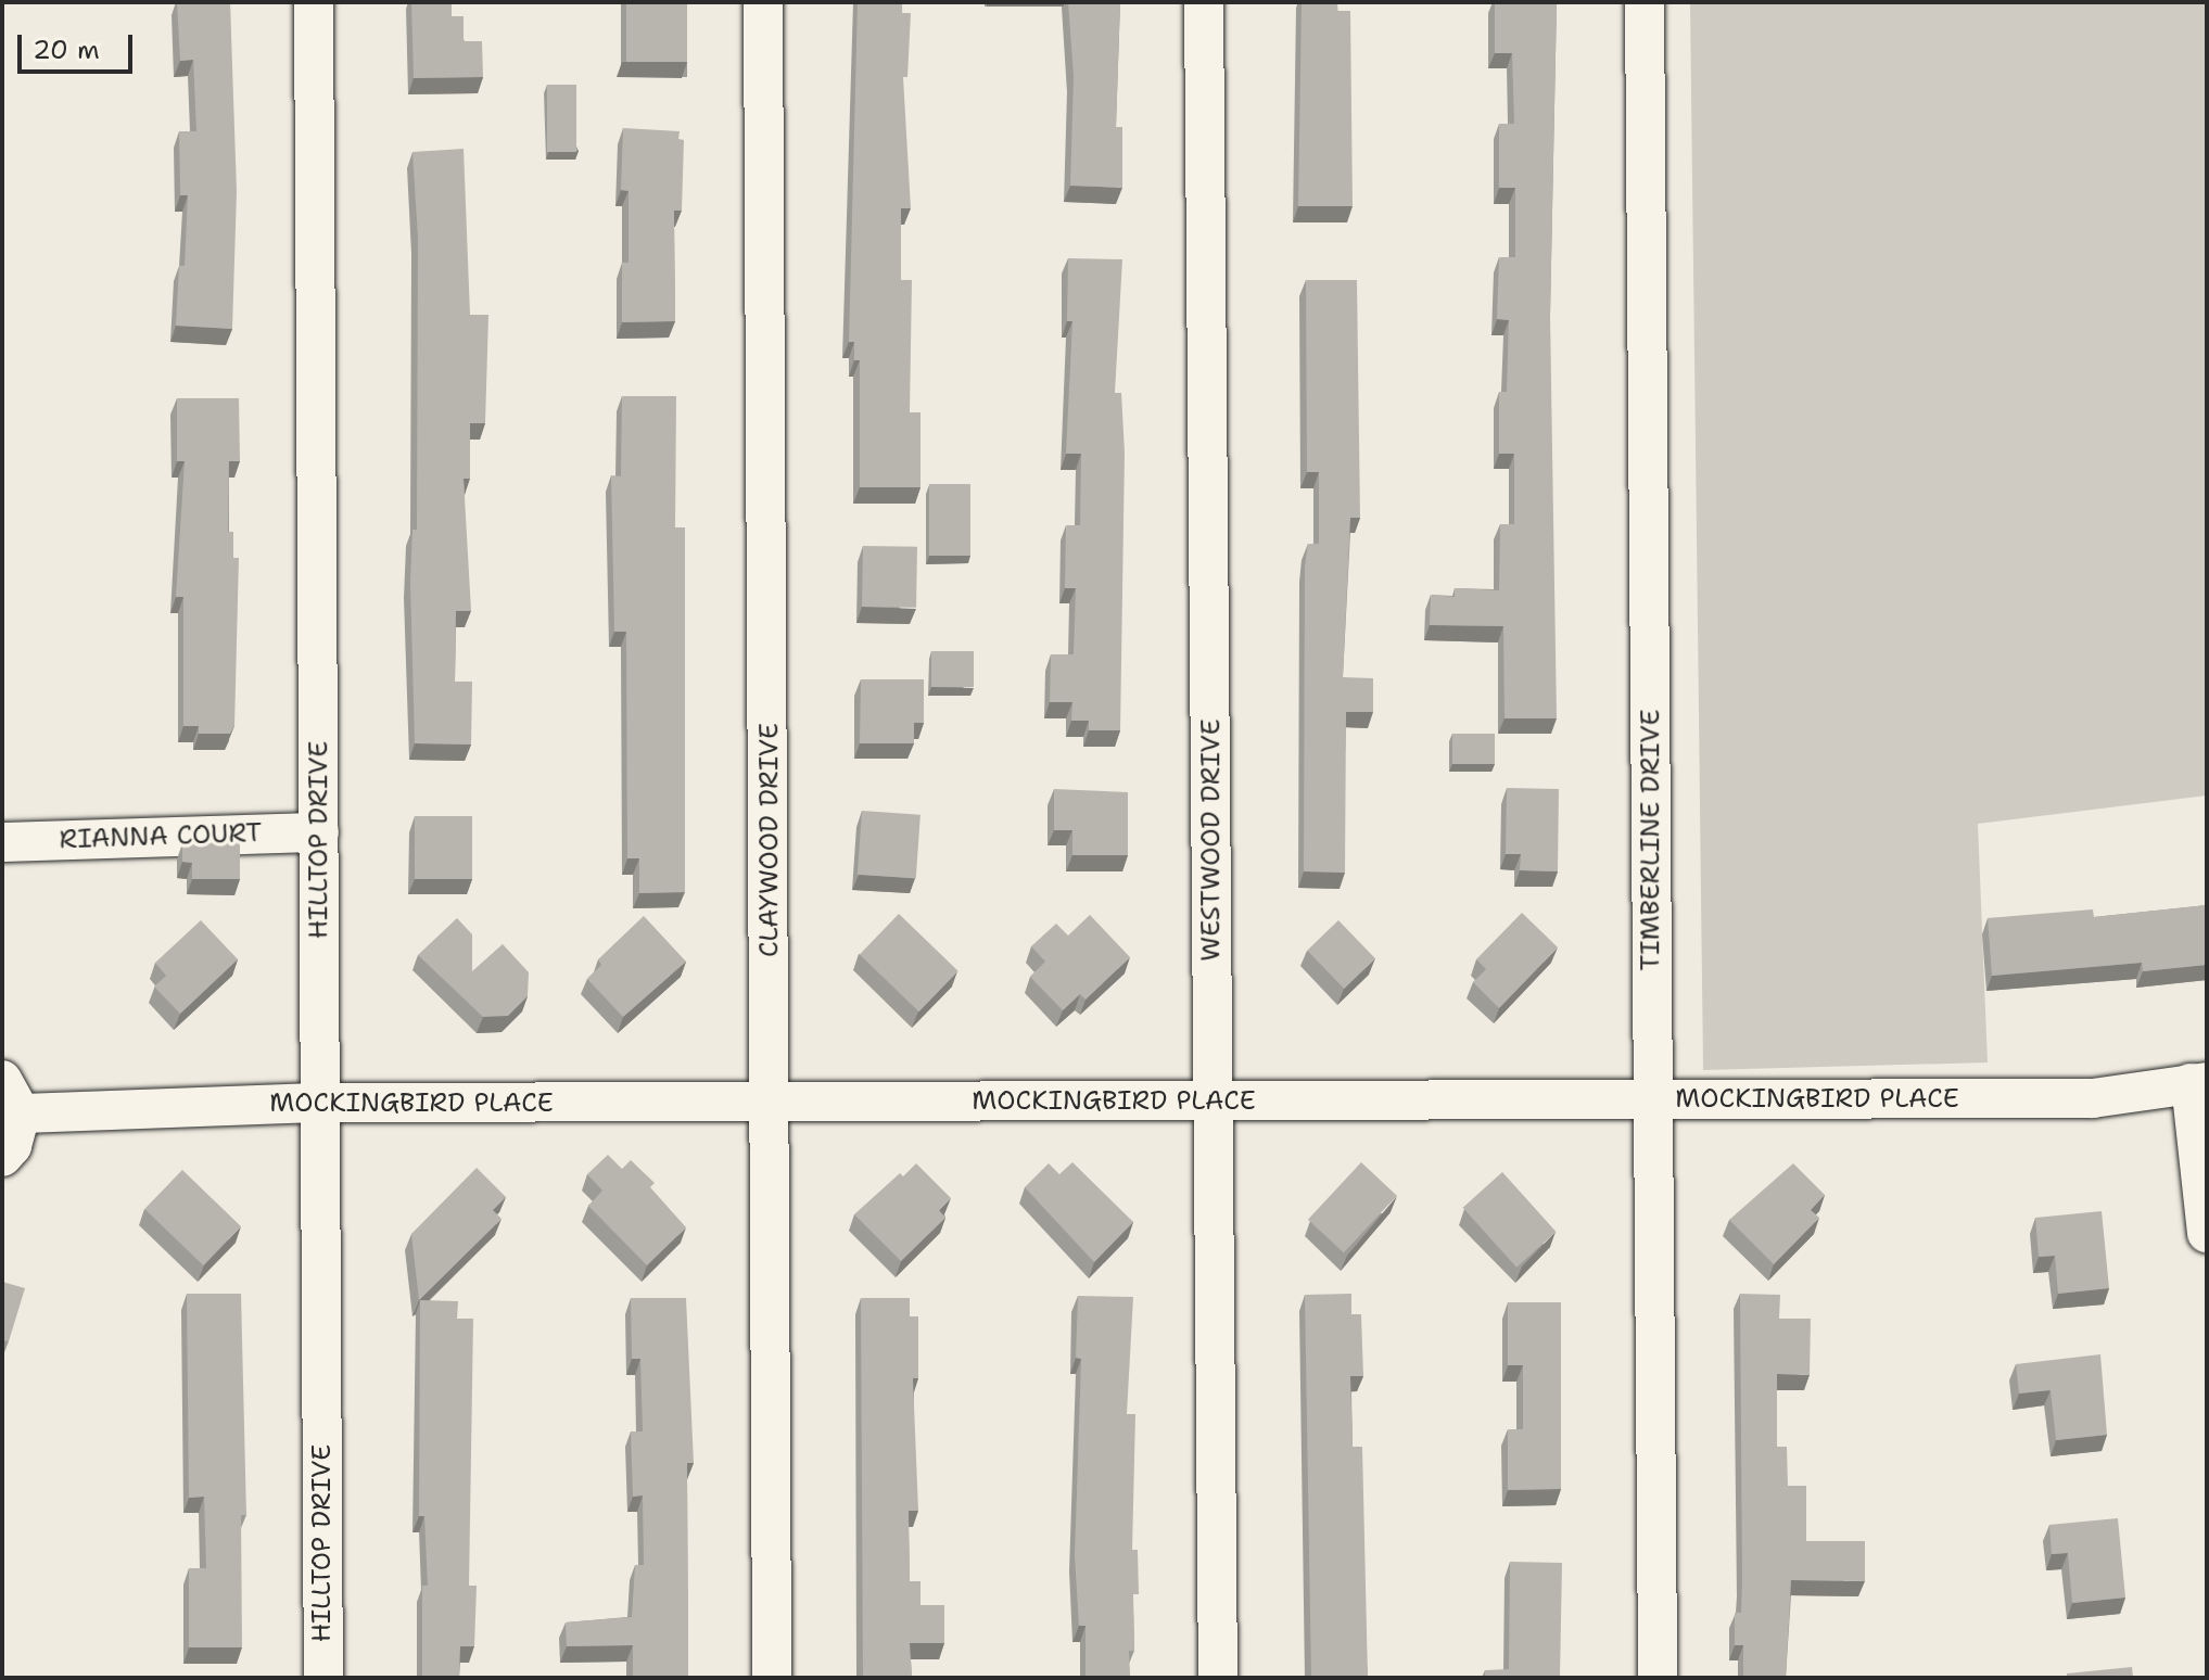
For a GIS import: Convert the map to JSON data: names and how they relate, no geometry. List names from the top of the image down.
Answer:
{
  "streets": {
    "street": [
      "RIANNA COURT",
      "HILLTOP DRIVE",
      "CLAYWOOD DRIVE",
      "WESTWOOD DRIVE",
      "TIMBERLINE DRIVE",
      "MOCKINGBIRD PLACE"
    ]
  },
  "crossings": [
    ["RIANNA COURT", "HILLTOP DRIVE"],
    ["HILLTOP DRIVE", "MOCKINGBIRD PLACE"],
    ["CLAYWOOD DRIVE", "MOCKINGBIRD PLACE"],
    ["WESTWOOD DRIVE", "MOCKINGBIRD PLACE"],
    ["TIMBERLINE DRIVE", "MOCKINGBIRD PLACE"]
  ],
  "scale_bar": "20 m"
}
